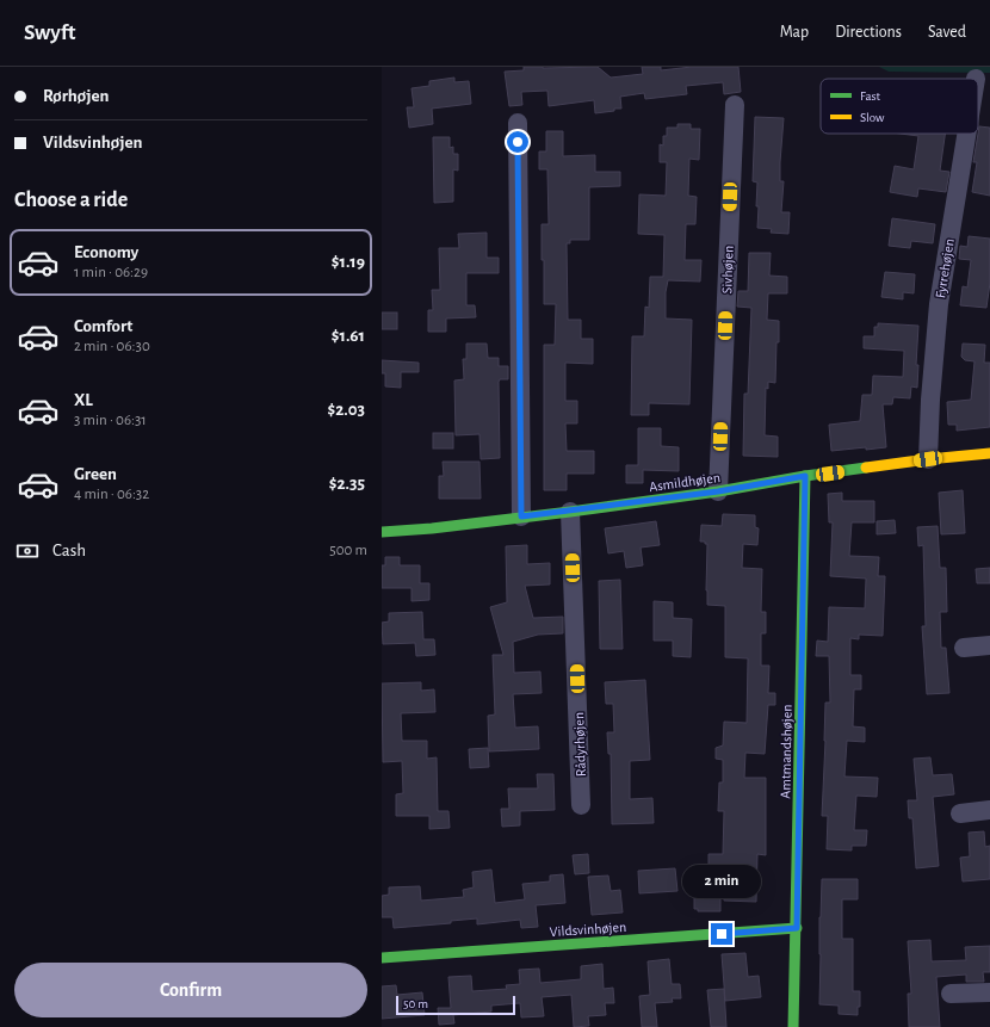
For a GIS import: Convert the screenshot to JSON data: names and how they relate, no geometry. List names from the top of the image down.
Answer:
{
  "streets": {
    "street": [
      "Fyrrehøjen",
      "Sivhøjen",
      "Asmildhøjen",
      "Rådyrhøjen",
      "Amtmandshøjen",
      "Vildsvinhøjen"
    ]
  },
  "crossings": [
    ["Fyrrehøjen", "Asmildhøjen"],
    ["Sivhøjen", "Asmildhøjen"],
    ["Asmildhøjen", "Rådyrhøjen"],
    ["Asmildhøjen", "Amtmandshøjen"],
    ["Amtmandshøjen", "Vildsvinhøjen"]
  ],
  "legend": ["Fast", "Slow"],
  "scale_bar": "50 m",
  "page": {
    "header": "Swyft",
    "nav": ["Map", "Directions", "Saved"],
    "banner": ["Rørhøjen", "Vildsvinhøjen"],
    "heading": "Choose a ride",
    "list": [
      {
        "name": "Economy",
        "note": "1 min · 06:29",
        "value": "$1.19"
      },
      {
        "name": "Comfort",
        "note": "2 min · 06:30",
        "value": "$1.61"
      },
      {
        "name": "XL",
        "note": "3 min · 06:31",
        "value": "$2.03"
      },
      {
        "name": "Green",
        "note": "4 min · 06:32",
        "value": "$2.35"
      }
    ],
    "pay": ["Cash", "500 m"],
    "bubble": "2 min",
    "buttons": "Confirm",
    "scale": "50 m"
  }
}
